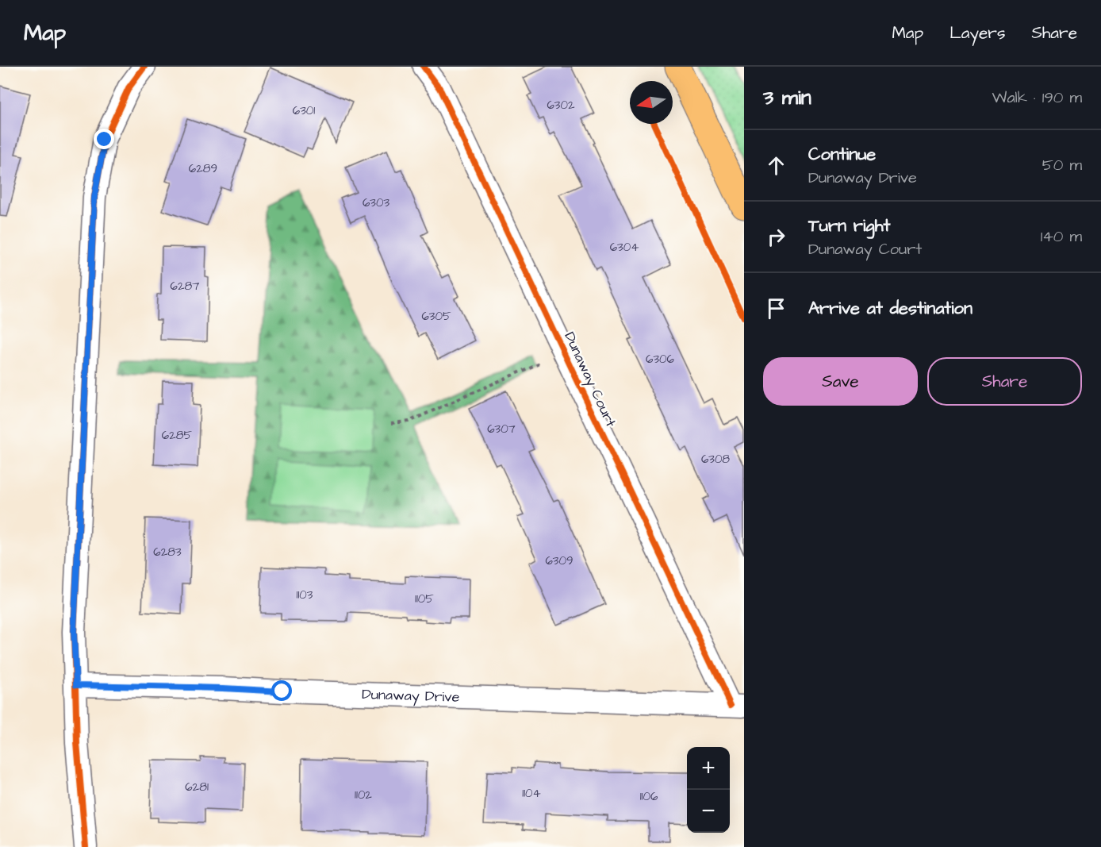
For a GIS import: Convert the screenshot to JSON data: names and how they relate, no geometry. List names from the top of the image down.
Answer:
{
  "streets": {
    "street": ["Dunaway Court", "Dunaway Drive"]
  },
  "crossings": [
    ["Dunaway Court", "Dunaway Drive"]
  ],
  "house_numbers": [
    "6302",
    "6301",
    "6289",
    "6303",
    "6304",
    "6287",
    "6305",
    "6306",
    "6307",
    "6285",
    "6308",
    "6283",
    "6309",
    "1103",
    "1105",
    "6281",
    "1104",
    "1102",
    "1106"
  ],
  "north": "left",
  "page": {
    "header": "Map",
    "nav": ["Map", "Layers", "Share"],
    "heading": ["3 min", "Walk · 190 m"],
    "list": [
      ["Continue", "Dunaway Drive", "50 m"],
      ["Turn right", "Dunaway Court", "140 m"],
      "Arrive at destination"
    ],
    "buttons": ["Save", "Share"],
    "map_buttons": ["+", "−"]
  }
}
